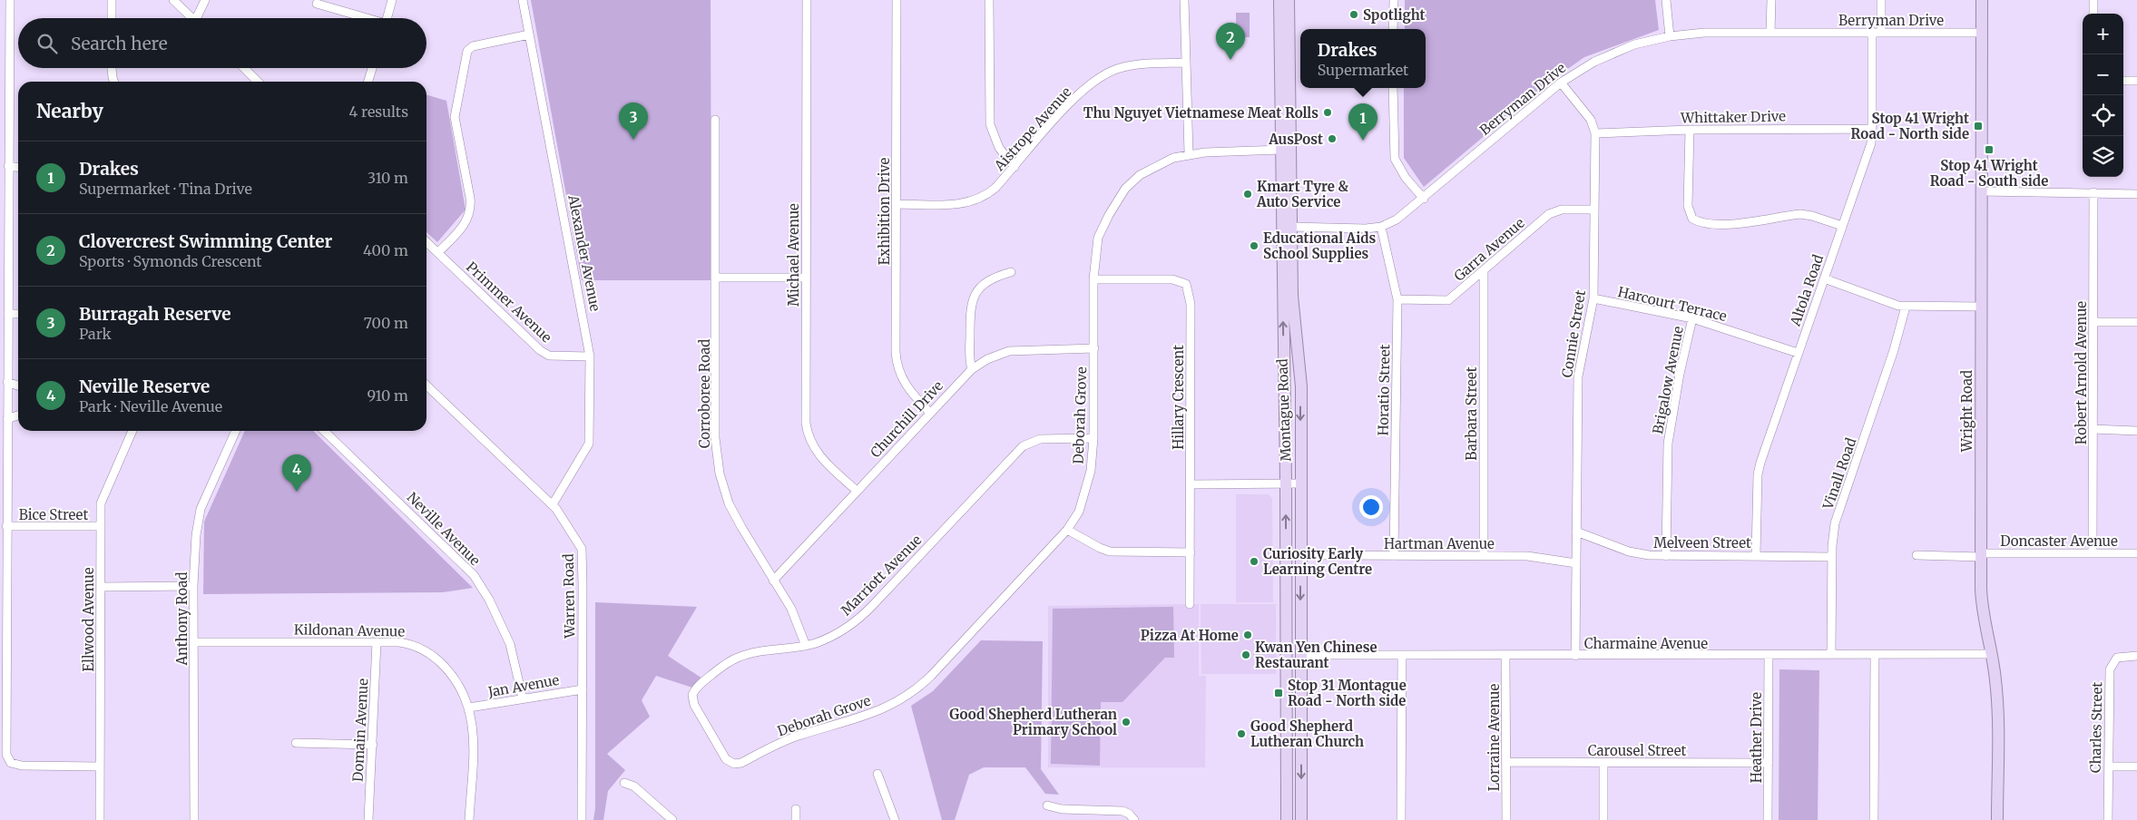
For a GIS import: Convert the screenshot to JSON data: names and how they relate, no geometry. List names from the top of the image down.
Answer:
{
  "streets": {
    "main road": ["Montague Road", "Wright Road"],
    "street": [
      "Berryman Drive",
      "Whittaker Drive",
      "Aistrope Avenue",
      "Exhibition Drive",
      "Garra Avenue",
      "Alexander Avenue",
      "Michael Avenue",
      "Altola Road",
      "Primmer Avenue",
      "Harcourt Terrace",
      "Connie Street",
      "Robert Arnold Avenue",
      "Brigalow Avenue",
      "Horatio Street",
      "Corroboree Road",
      "Hillary Crescent",
      "Barbara Street",
      "Deborah Grove",
      "Churchill Drive",
      "Vinall Road",
      "Bice Street",
      "Neville Avenue",
      "Doncaster Avenue",
      "Melveen Street",
      "Hartman Avenue",
      "Marriott Avenue",
      "Warren Road",
      "Anthony Road",
      "Ellwood Avenue",
      "Kildonan Avenue",
      "Charmaine Avenue",
      "Jan Avenue",
      "Charles Street",
      "Domain Avenue",
      "Lorraine Avenue",
      "Heather Drive",
      "Carousel Street"
    ]
  },
  "crossings": [
    ["Berryman Drive", "Altola Road"],
    ["Berryman Drive", "Connie Street"],
    ["Berryman Drive", "Horatio Street"],
    ["Berryman Drive", "Montague Road"],
    ["Berryman Drive", "Wright Road"],
    ["Whittaker Drive", "Altola Road"],
    ["Whittaker Drive", "Connie Street"],
    ["Aistrope Avenue", "Exhibition Drive"],
    ["Exhibition Drive", "Churchill Drive"],
    ["Garra Avenue", "Connie Street"],
    ["Garra Avenue", "Horatio Street"],
    ["Garra Avenue", "Barbara Street"],
    ["Alexander Avenue", "Primmer Avenue"],
    ["Alexander Avenue", "Warren Road"],
    ["Michael Avenue", "Churchill Drive"],
    ["Altola Road", "Harcourt Terrace"],
    ["Altola Road", "Melveen Street"],
    ["Harcourt Terrace", "Connie Street"],
    ["Harcourt Terrace", "Brigalow Avenue"],
    ["Connie Street", "Melveen Street"],
    ["Connie Street", "Hartman Avenue"],
    ["Connie Street", "Charmaine Avenue"],
    ["Robert Arnold Avenue", "Doncaster Avenue"],
    ["Brigalow Avenue", "Melveen Street"],
    ["Horatio Street", "Hartman Avenue"],
    ["Corroboree Road", "Churchill Drive"],
    ["Corroboree Road", "Marriott Avenue"],
    ["Hillary Crescent", "Deborah Grove"],
    ["Montague Road", "Deborah Grove"],
    ["Montague Road", "Hartman Avenue"],
    ["Montague Road", "Charmaine Avenue"],
    ["Wright Road", "Doncaster Avenue"],
    ["Wright Road", "Charmaine Avenue"],
    ["Barbara Street", "Hartman Avenue"],
    ["Deborah Grove", "Churchill Drive"],
    ["Deborah Grove", "Marriott Avenue"],
    ["Vinall Road", "Melveen Street"],
    ["Vinall Road", "Charmaine Avenue"],
    ["Bice Street", "Ellwood Avenue"],
    ["Neville Avenue", "Jan Avenue"],
    ["Warren Road", "Jan Avenue"],
    ["Anthony Road", "Kildonan Avenue"],
    ["Kildonan Avenue", "Jan Avenue"],
    ["Kildonan Avenue", "Domain Avenue"],
    ["Charmaine Avenue", "Lorraine Avenue"],
    ["Charmaine Avenue", "Heather Drive"],
    ["Lorraine Avenue", "Carousel Street"],
    ["Heather Drive", "Carousel Street"]
  ],
  "places": {
    "other": [
      "Spotlight",
      "Thu Nguyet Vietnamese Meat Rolls",
      "AusPost",
      "Kmart Tyre & Auto Service",
      "Educational Aids School Supplies",
      "Curiosity Early Learning Centre",
      "Pizza At Home",
      "Kwan Yen Chinese Restaurant",
      "Good Shepherd Lutheran Primary School",
      "Good Shepherd Lutheran Church"
    ],
    "transit": ["Stop 41 Wright Road - North side", "Stop 41 Wright Road - South side", "Stop 31 Montague Road - North side"]
  },
  "page": {
    "map_buttons": ["+", "−"],
    "search": "Search here",
    "pins": [
      "2",
      "3",
      "1",
      "4"
    ],
    "popup": ["Drakes", "Supermarket"],
    "heading": ["Nearby", "4 results"],
    "list": [
      {
        "mark": "1",
        "name": "Drakes",
        "note": "Supermarket · Tina Drive",
        "value": "310 m"
      },
      {
        "mark": "2",
        "name": "Clovercrest Swimming Center",
        "note": "Sports · Symonds Crescent",
        "value": "400 m"
      },
      {
        "mark": "3",
        "name": "Burragah Reserve",
        "note": "Park",
        "value": "700 m"
      },
      {
        "mark": "4",
        "name": "Neville Reserve",
        "note": "Park · Neville Avenue",
        "value": "910 m"
      }
    ]
  }
}
